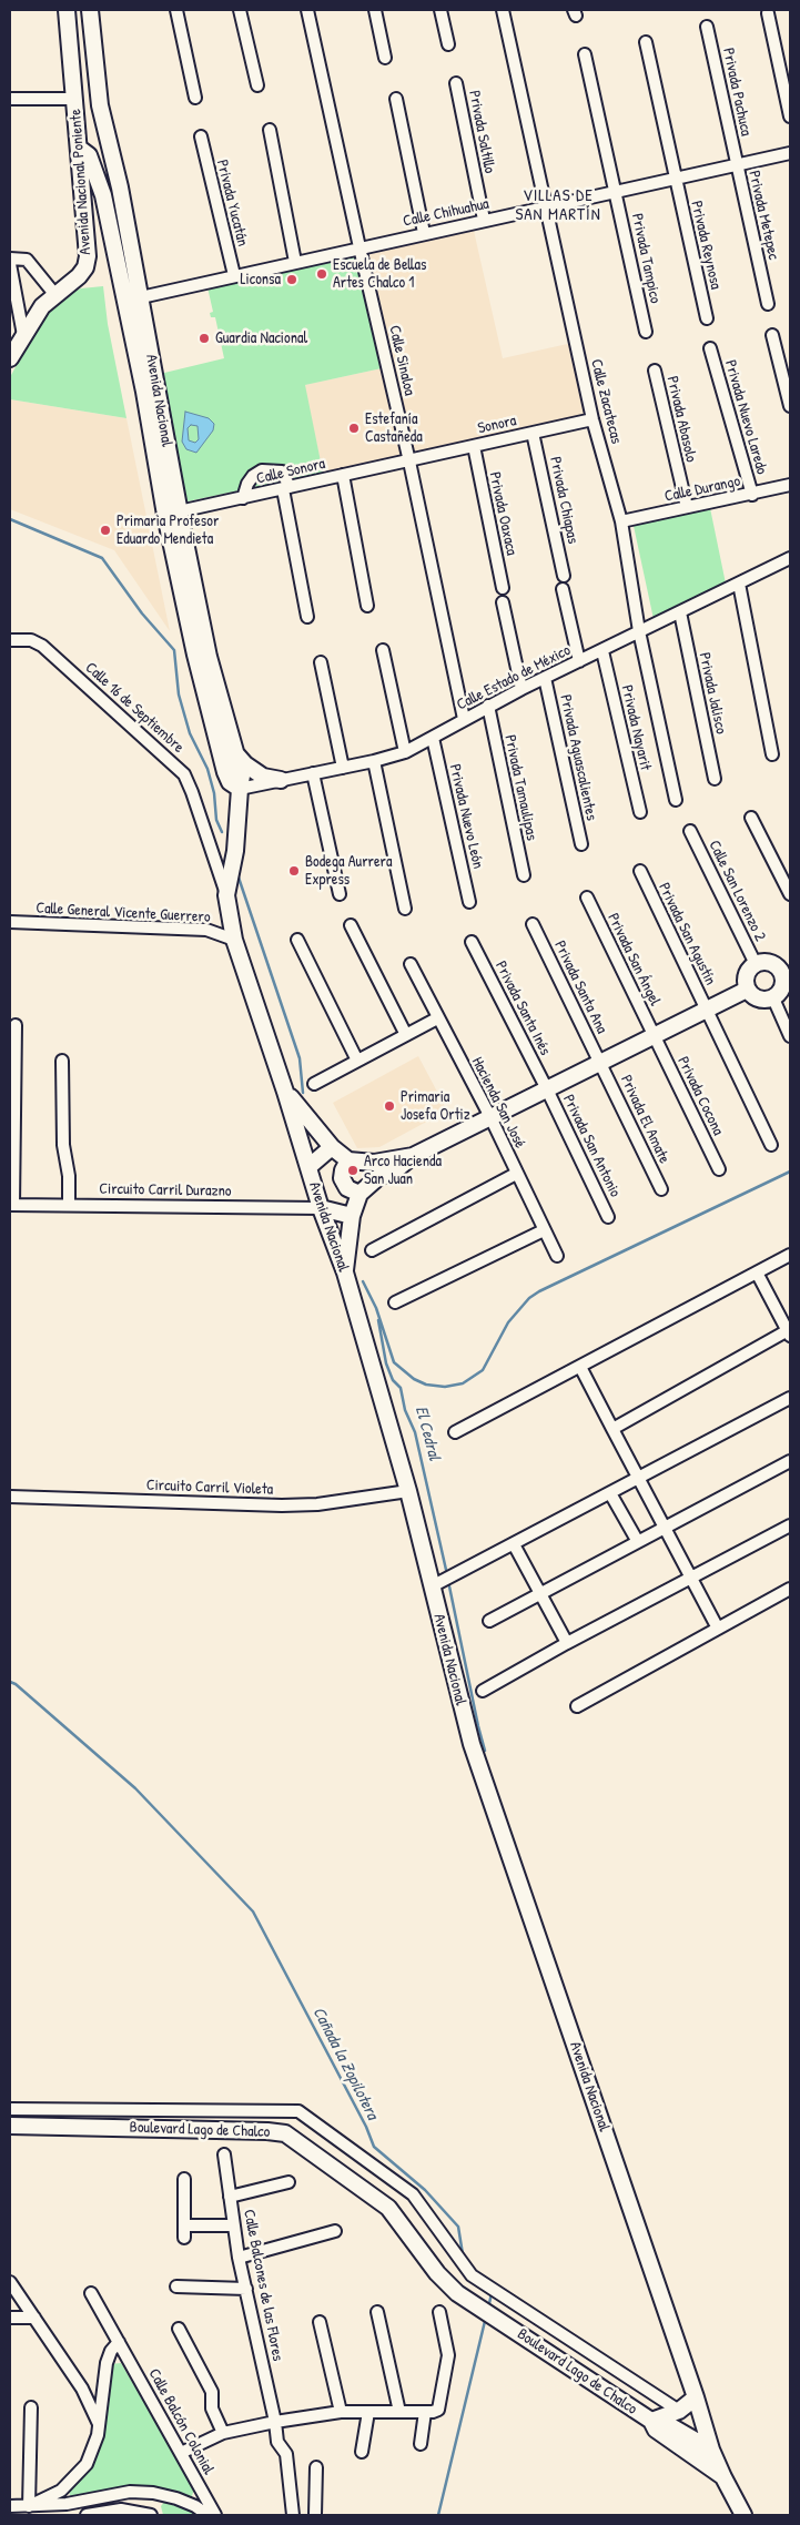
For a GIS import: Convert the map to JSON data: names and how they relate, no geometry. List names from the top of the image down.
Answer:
{
  "streets": {
    "main road": ["Avenida Nacional Poniente", "Avenida Nacional", "Boulevard Lago de Chalco"],
    "street": [
      "Privada Pachuca",
      "Privada Saltillo",
      "Privada Yucatán",
      "Calle Chihuahua",
      "Privada Metepec",
      "Privada Reynosa",
      "Privada Tampico",
      "Calle Sinaloa",
      "Calle Zacatecas",
      "Privada Nuevo Laredo",
      "Privada Abasolo",
      "Sonora",
      "Calle Sonora",
      "Calle Durango",
      "Privada Chiapas",
      "Privada Oaxaca",
      "Calle Estado de México",
      "Privada Jalisco",
      "Calle 16 de Septiembre",
      "Privada Nayarit",
      "Privada Aguascalientes",
      "Privada Tamaulipas",
      "Privada Nuevo León",
      "Calle San Lorenzo 2",
      "Calle General Vicente Guerrero",
      "Privada San Agustín",
      "Privada San Ángel",
      "Privada Santa Ana",
      "Privada Santa Inés",
      "Privada Cocona",
      "Hacienda San José",
      "Privada El Amate",
      "Privada San Antonio",
      "Circuito Carril Durazno",
      "Circuito Carril Violeta",
      "Calle Balcones de las Flores",
      "Calle Balcón Colonial"
    ]
  },
  "crossings": [
    ["Privada Pachuca", "Calle Chihuahua"],
    ["Privada Pachuca", "Privada Metepec"],
    ["Privada Saltillo", "Calle Chihuahua"],
    ["Avenida Nacional Poniente", "Avenida Nacional"],
    ["Privada Yucatán", "Calle Chihuahua"],
    ["Calle Chihuahua", "Privada Metepec"],
    ["Calle Chihuahua", "Privada Reynosa"],
    ["Calle Chihuahua", "Privada Tampico"],
    ["Calle Chihuahua", "Calle Sinaloa"],
    ["Calle Chihuahua", "Avenida Nacional"],
    ["Calle Chihuahua", "Calle Zacatecas"],
    ["Calle Sinaloa", "Sonora"],
    ["Calle Sinaloa", "Calle Sonora"],
    ["Calle Sinaloa", "Calle Estado de México"],
    ["Avenida Nacional", "Calle Sonora"],
    ["Avenida Nacional", "Calle Estado de México"],
    ["Avenida Nacional", "Calle 16 de Septiembre"],
    ["Avenida Nacional", "Calle General Vicente Guerrero"],
    ["Avenida Nacional", "Circuito Carril Durazno"],
    ["Avenida Nacional", "Circuito Carril Violeta"],
    ["Avenida Nacional", "Boulevard Lago de Chalco"],
    ["Calle Zacatecas", "Sonora"],
    ["Calle Zacatecas", "Calle Durango"],
    ["Calle Zacatecas", "Calle Estado de México"],
    ["Privada Nuevo Laredo", "Calle Durango"],
    ["Privada Abasolo", "Calle Durango"],
    ["Sonora", "Calle Sonora"],
    ["Sonora", "Privada Chiapas"],
    ["Sonora", "Privada Oaxaca"],
    ["Calle Estado de México", "Privada Jalisco"],
    ["Calle Estado de México", "Privada Nayarit"],
    ["Calle Estado de México", "Privada Aguascalientes"],
    ["Calle Estado de México", "Privada Tamaulipas"],
    ["Calle Estado de México", "Privada Nuevo León"],
    ["Privada San Ángel", "Privada Cocona"],
    ["Privada Santa Ana", "Privada El Amate"],
    ["Privada Santa Inés", "Privada San Antonio"]
  ],
  "districts": ["VILLAS DE SAN MARTÍN"],
  "water": ["El Cedral", "Cañada la Zopilotera"],
  "places": [
    "Escuela de Bellas Artes Chalco 1",
    "Liconsa",
    "Guardia Nacional",
    "Estefanía Castañeda",
    "Primaria Profesor Eduardo Mendieta",
    "Bodega Aurrera Express",
    "Primaria Josefa Ortiz",
    "Arco Hacienda San Juan"
  ]
}
